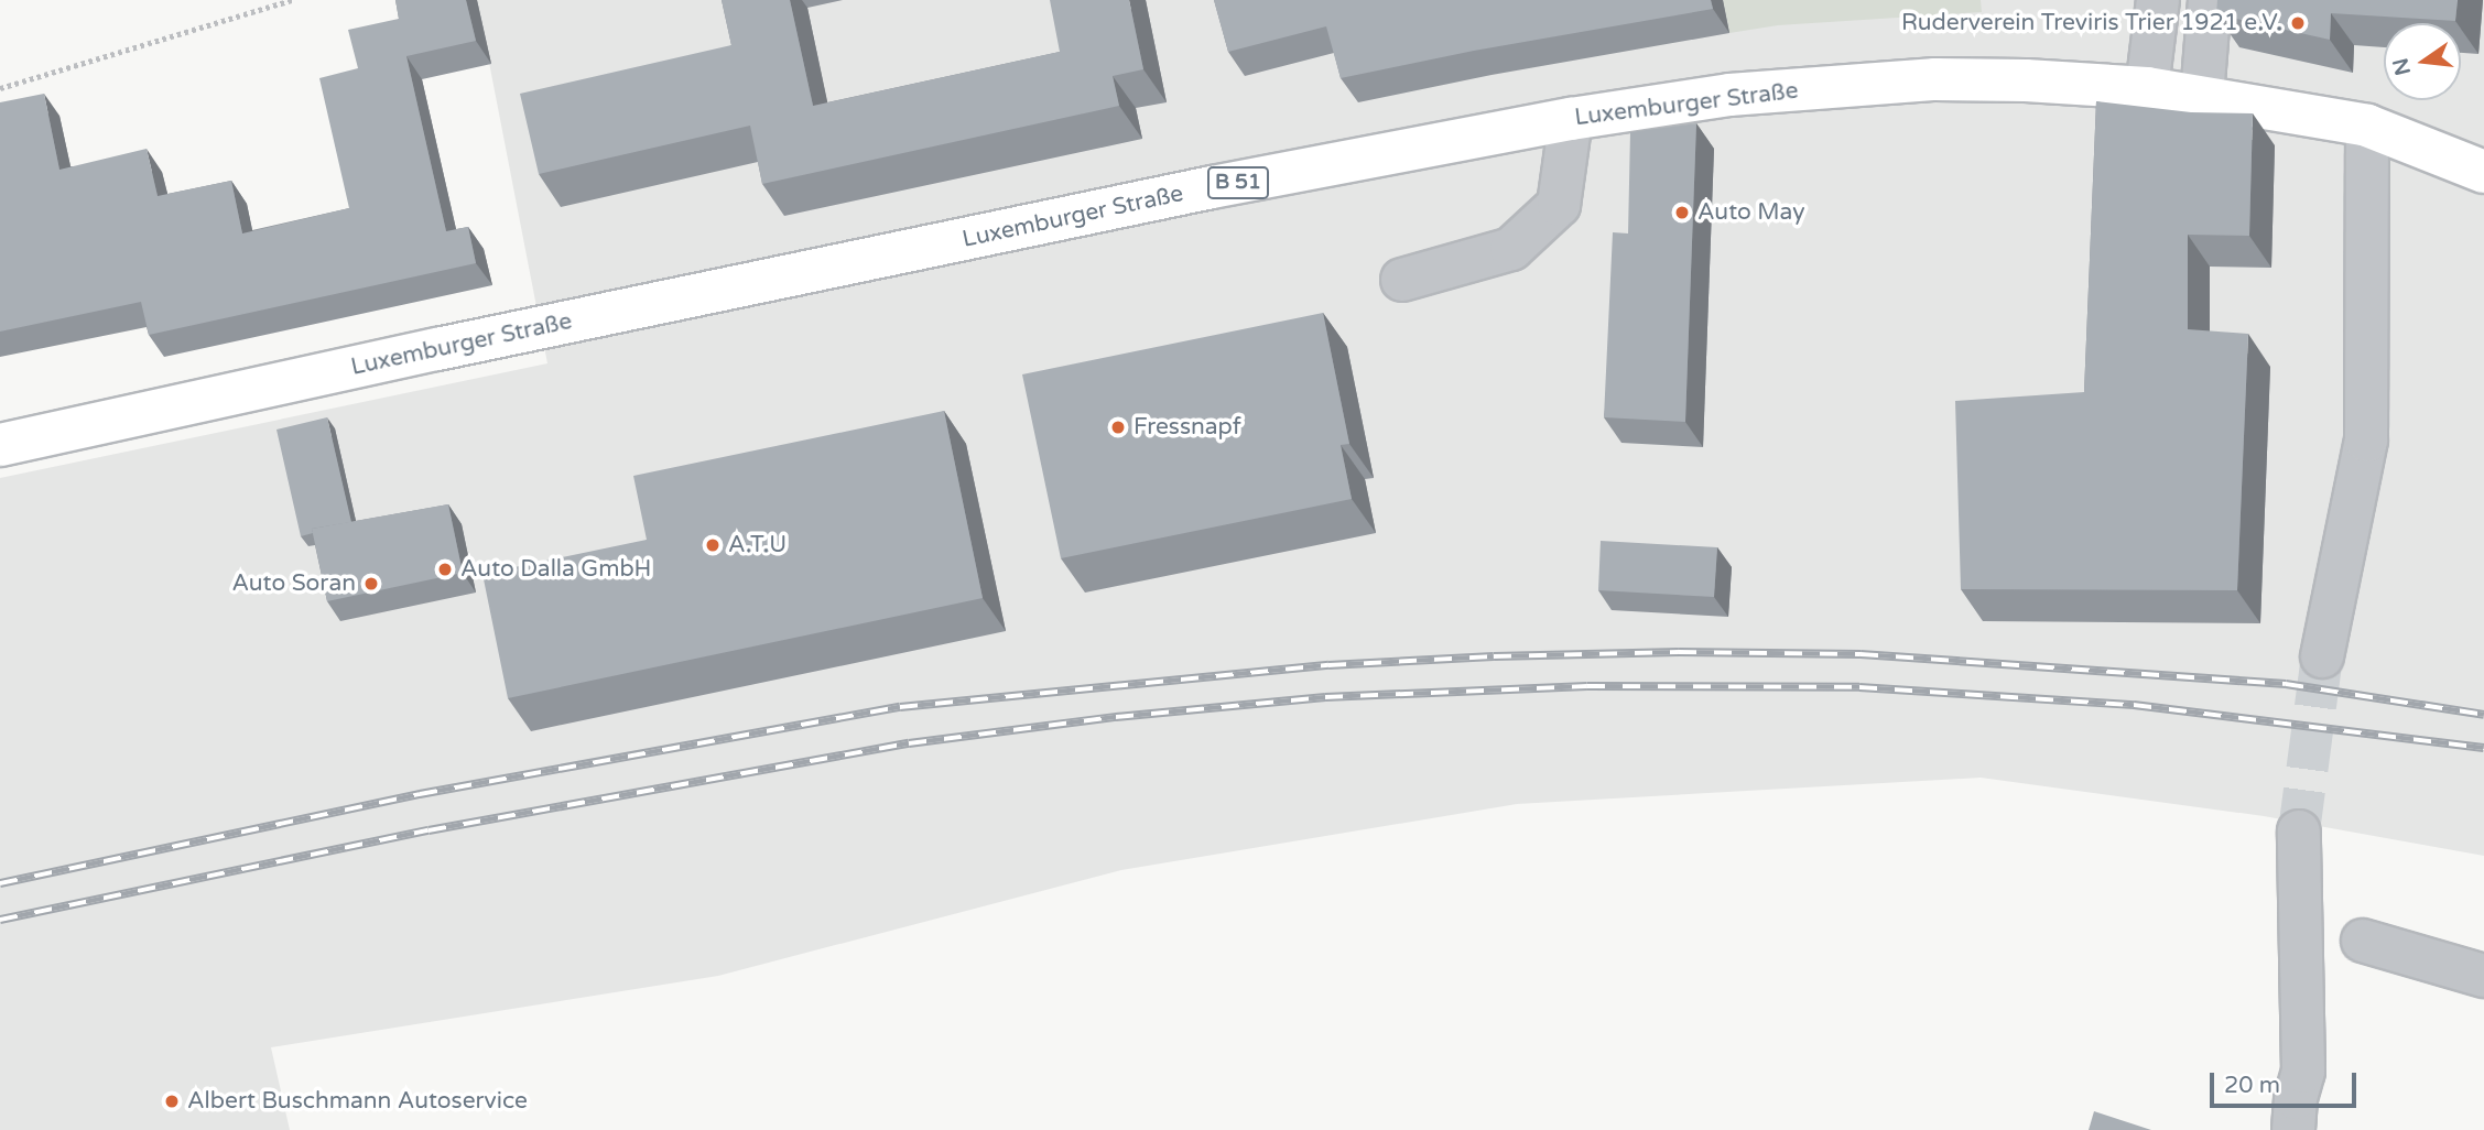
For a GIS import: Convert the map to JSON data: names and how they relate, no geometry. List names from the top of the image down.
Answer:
{
  "streets": {
    "main road": ["Luxemburger Straße", "B 51"]
  },
  "places": [
    "Ruderverein Treviris Trier 1921 e.V.",
    "Auto May",
    "Fressnapf",
    "A.T.U",
    "Auto Dalla GmbH",
    "Auto Soran",
    "Albert Buschmann Autoservice"
  ],
  "scale_bar": "20 m",
  "north": "left"
}
